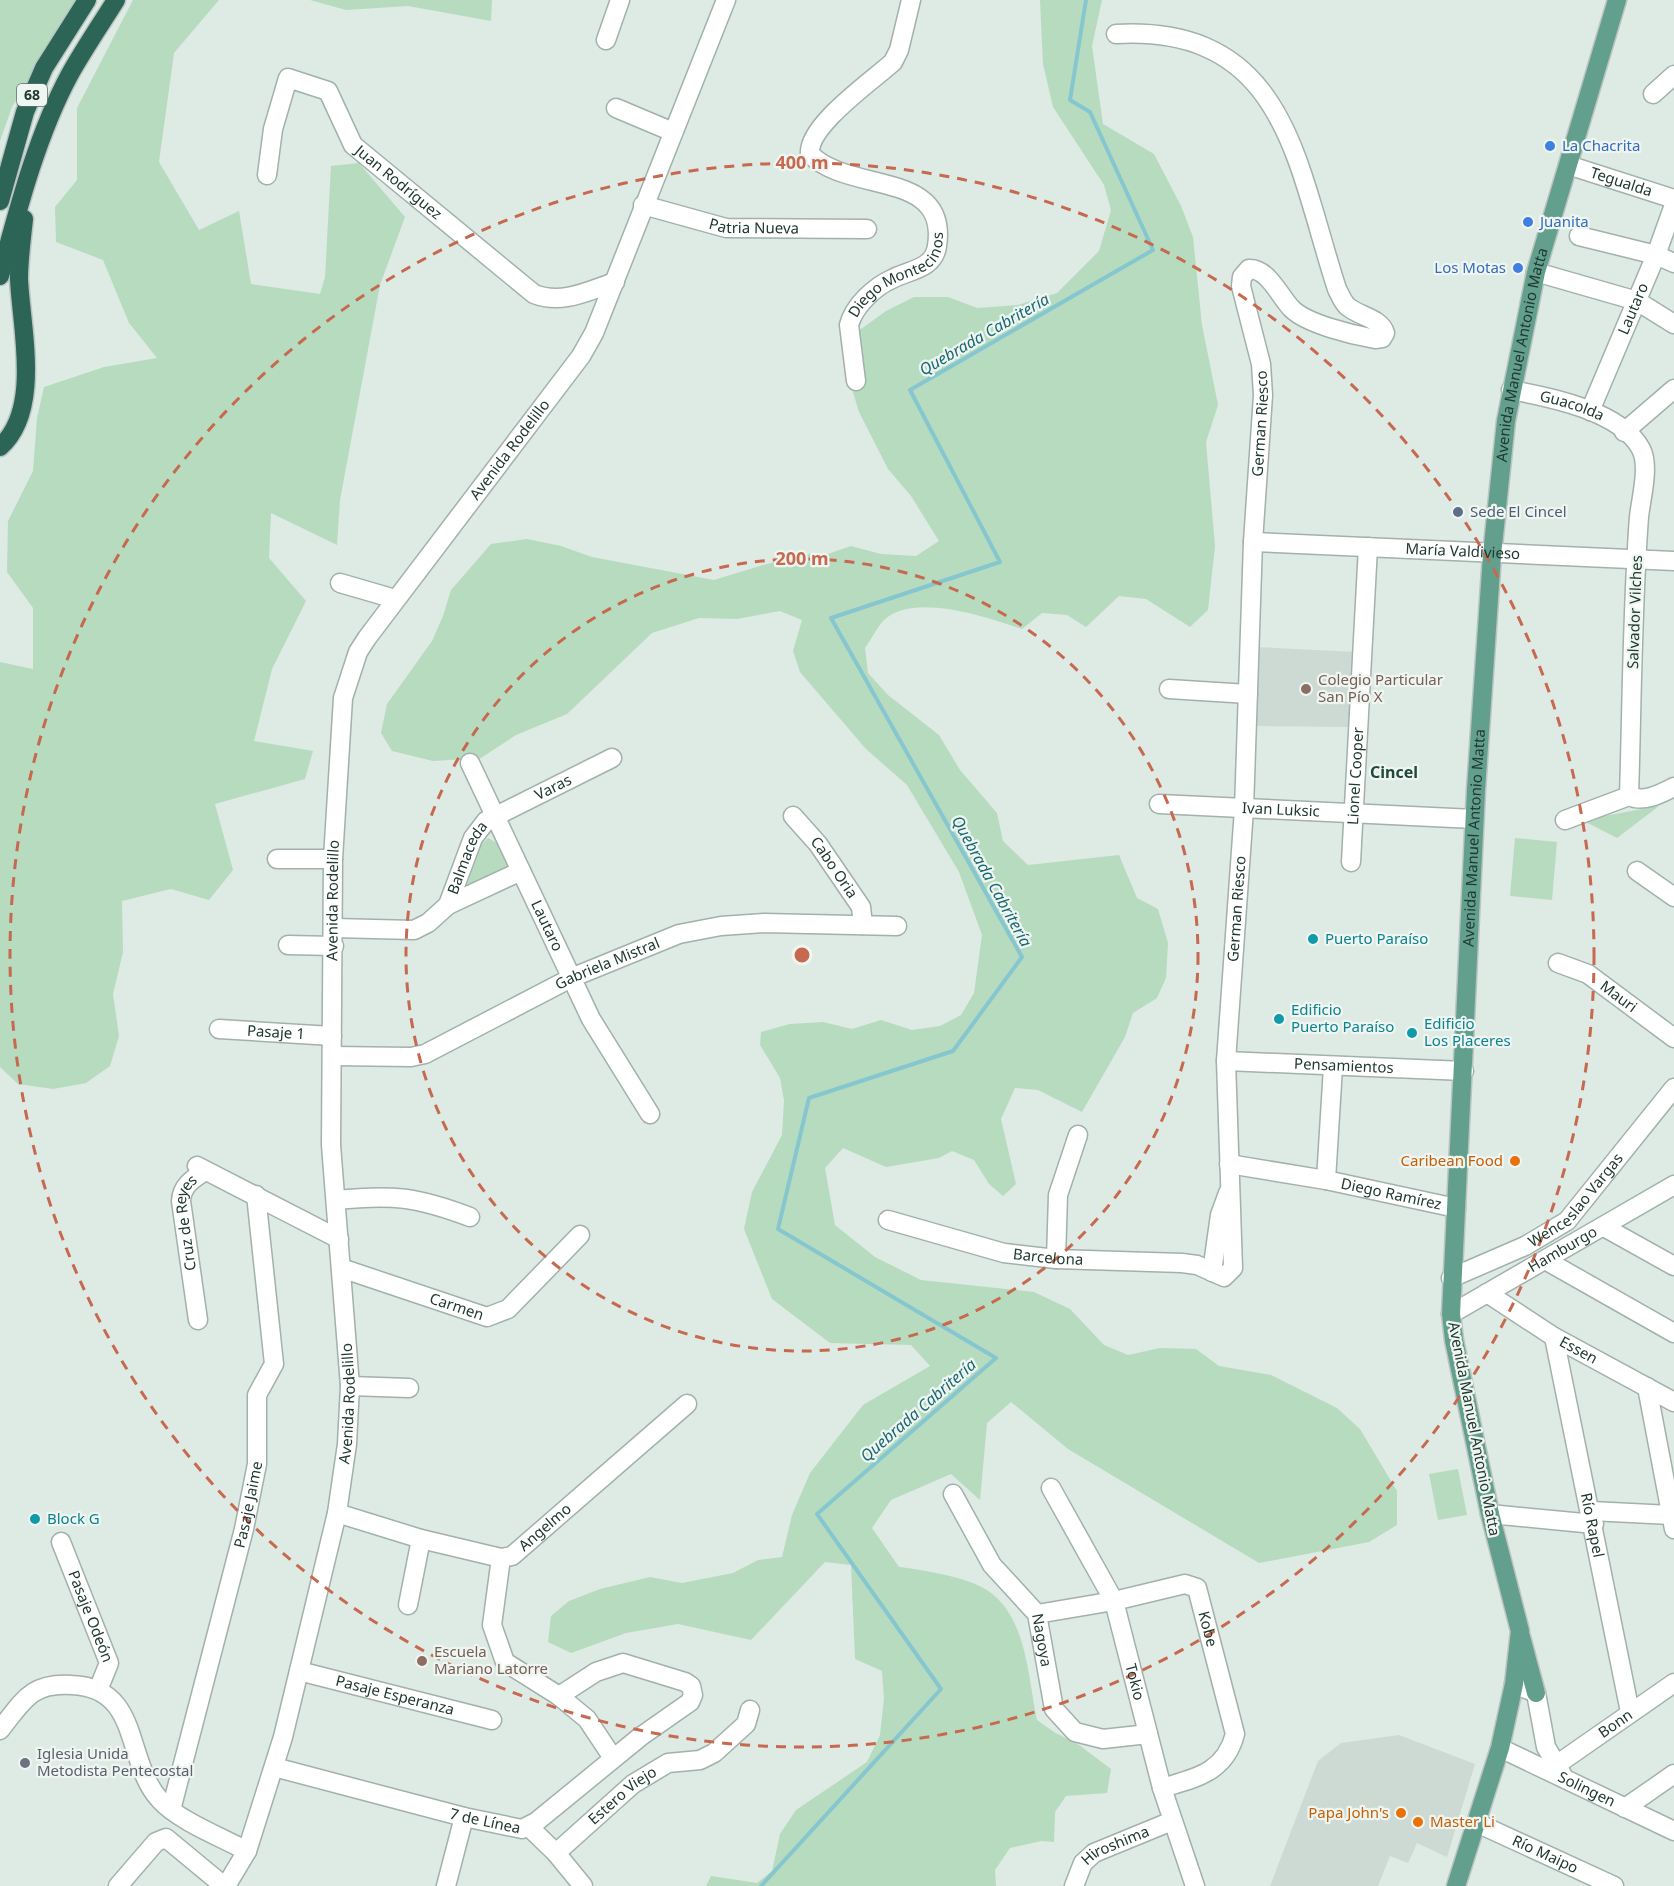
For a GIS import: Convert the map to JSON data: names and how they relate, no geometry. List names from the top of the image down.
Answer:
{
  "streets": {
    "highway": ["68"],
    "main road": ["Avenida Manuel Antonio Matta"],
    "street": [
      "Tegualda",
      "Juan Rodríguez",
      "Patria Nueva",
      "Diego Montecinos",
      "Lautaro",
      "Guacolda",
      "German Riesco",
      "Avenida Rodelillo",
      "María Valdivieso",
      "Salvador Vilches",
      "Lionel Cooper",
      "Varas",
      "Ivan Luksic",
      "Balmaceda",
      "Cabo Oria",
      "Gabriela Mistral",
      "Mauri",
      "Pasaje 1",
      "Pensamientos",
      "Diego Ramírez",
      "Wenceslao Vargas",
      "Cruz de Reyes",
      "Hamburgo",
      "Barcelona",
      "Carmen",
      "Essen",
      "Pasaje Jaime",
      "Río Rapel",
      "Angelmo",
      "Pasaje Odeón",
      "Kobe",
      "Nagoya",
      "Tokio",
      "Pasaje Esperanza",
      "Bonn",
      "Solingen",
      "Estero Viejo",
      "7 de Línea",
      "Hiroshima",
      "Río Maipo"
    ]
  },
  "crossings": [
    ["Tegualda", "Avenida Manuel Antonio Matta"],
    ["Juan Rodríguez", "Avenida Rodelillo"],
    ["Patria Nueva", "Avenida Rodelillo"],
    ["Lautaro", "Guacolda"],
    ["Lautaro", "Varas"],
    ["Lautaro", "Balmaceda"],
    ["Lautaro", "Gabriela Mistral"],
    ["Avenida Manuel Antonio Matta", "Guacolda"],
    ["Avenida Manuel Antonio Matta", "María Valdivieso"],
    ["Avenida Manuel Antonio Matta", "Ivan Luksic"],
    ["Avenida Manuel Antonio Matta", "Pensamientos"],
    ["Avenida Manuel Antonio Matta", "Diego Ramírez"],
    ["Avenida Manuel Antonio Matta", "Wenceslao Vargas"],
    ["Avenida Manuel Antonio Matta", "Hamburgo"],
    ["Avenida Manuel Antonio Matta", "Solingen"],
    ["Avenida Manuel Antonio Matta", "Río Maipo"],
    ["Guacolda", "Salvador Vilches"],
    ["German Riesco", "María Valdivieso"],
    ["German Riesco", "Ivan Luksic"],
    ["German Riesco", "Pensamientos"],
    ["German Riesco", "Diego Ramírez"],
    ["German Riesco", "Barcelona"],
    ["Avenida Rodelillo", "Balmaceda"],
    ["Avenida Rodelillo", "Gabriela Mistral"],
    ["Avenida Rodelillo", "Pasaje 1"],
    ["Avenida Rodelillo", "Carmen"],
    ["Avenida Rodelillo", "Angelmo"],
    ["Avenida Rodelillo", "Pasaje Esperanza"],
    ["Avenida Rodelillo", "7 de Línea"],
    ["María Valdivieso", "Salvador Vilches"],
    ["María Valdivieso", "Lionel Cooper"],
    ["Lionel Cooper", "Ivan Luksic"],
    ["Varas", "Balmaceda"],
    ["Cabo Oria", "Gabriela Mistral"],
    ["Pensamientos", "Diego Ramírez"],
    ["Cruz de Reyes", "Pasaje Jaime"],
    ["Hamburgo", "Essen"],
    ["Essen", "Río Rapel"],
    ["Río Rapel", "Bonn"],
    ["Kobe", "Nagoya"],
    ["Kobe", "Tokio"],
    ["Nagoya", "Tokio"],
    ["Tokio", "Hiroshima"],
    ["Bonn", "Solingen"]
  ],
  "districts": ["Cincel"],
  "water": ["Quebrada Cabritería"],
  "places": [
    "La Chacrita",
    "Juanita",
    "Los Motas",
    "Sede El Cincel",
    "Colegio Particular San Pío X",
    "Puerto Paraíso",
    "Edificio Puerto Paraíso",
    "Edificio Los Placeres",
    "Caribean Food",
    "Block G",
    "Escuela Mariano Latorre",
    "Iglesia Unida Metodista Pentecostal",
    "Papa John's",
    "Master Li"
  ],
  "rings": ["400 m", "200 m"]
}
